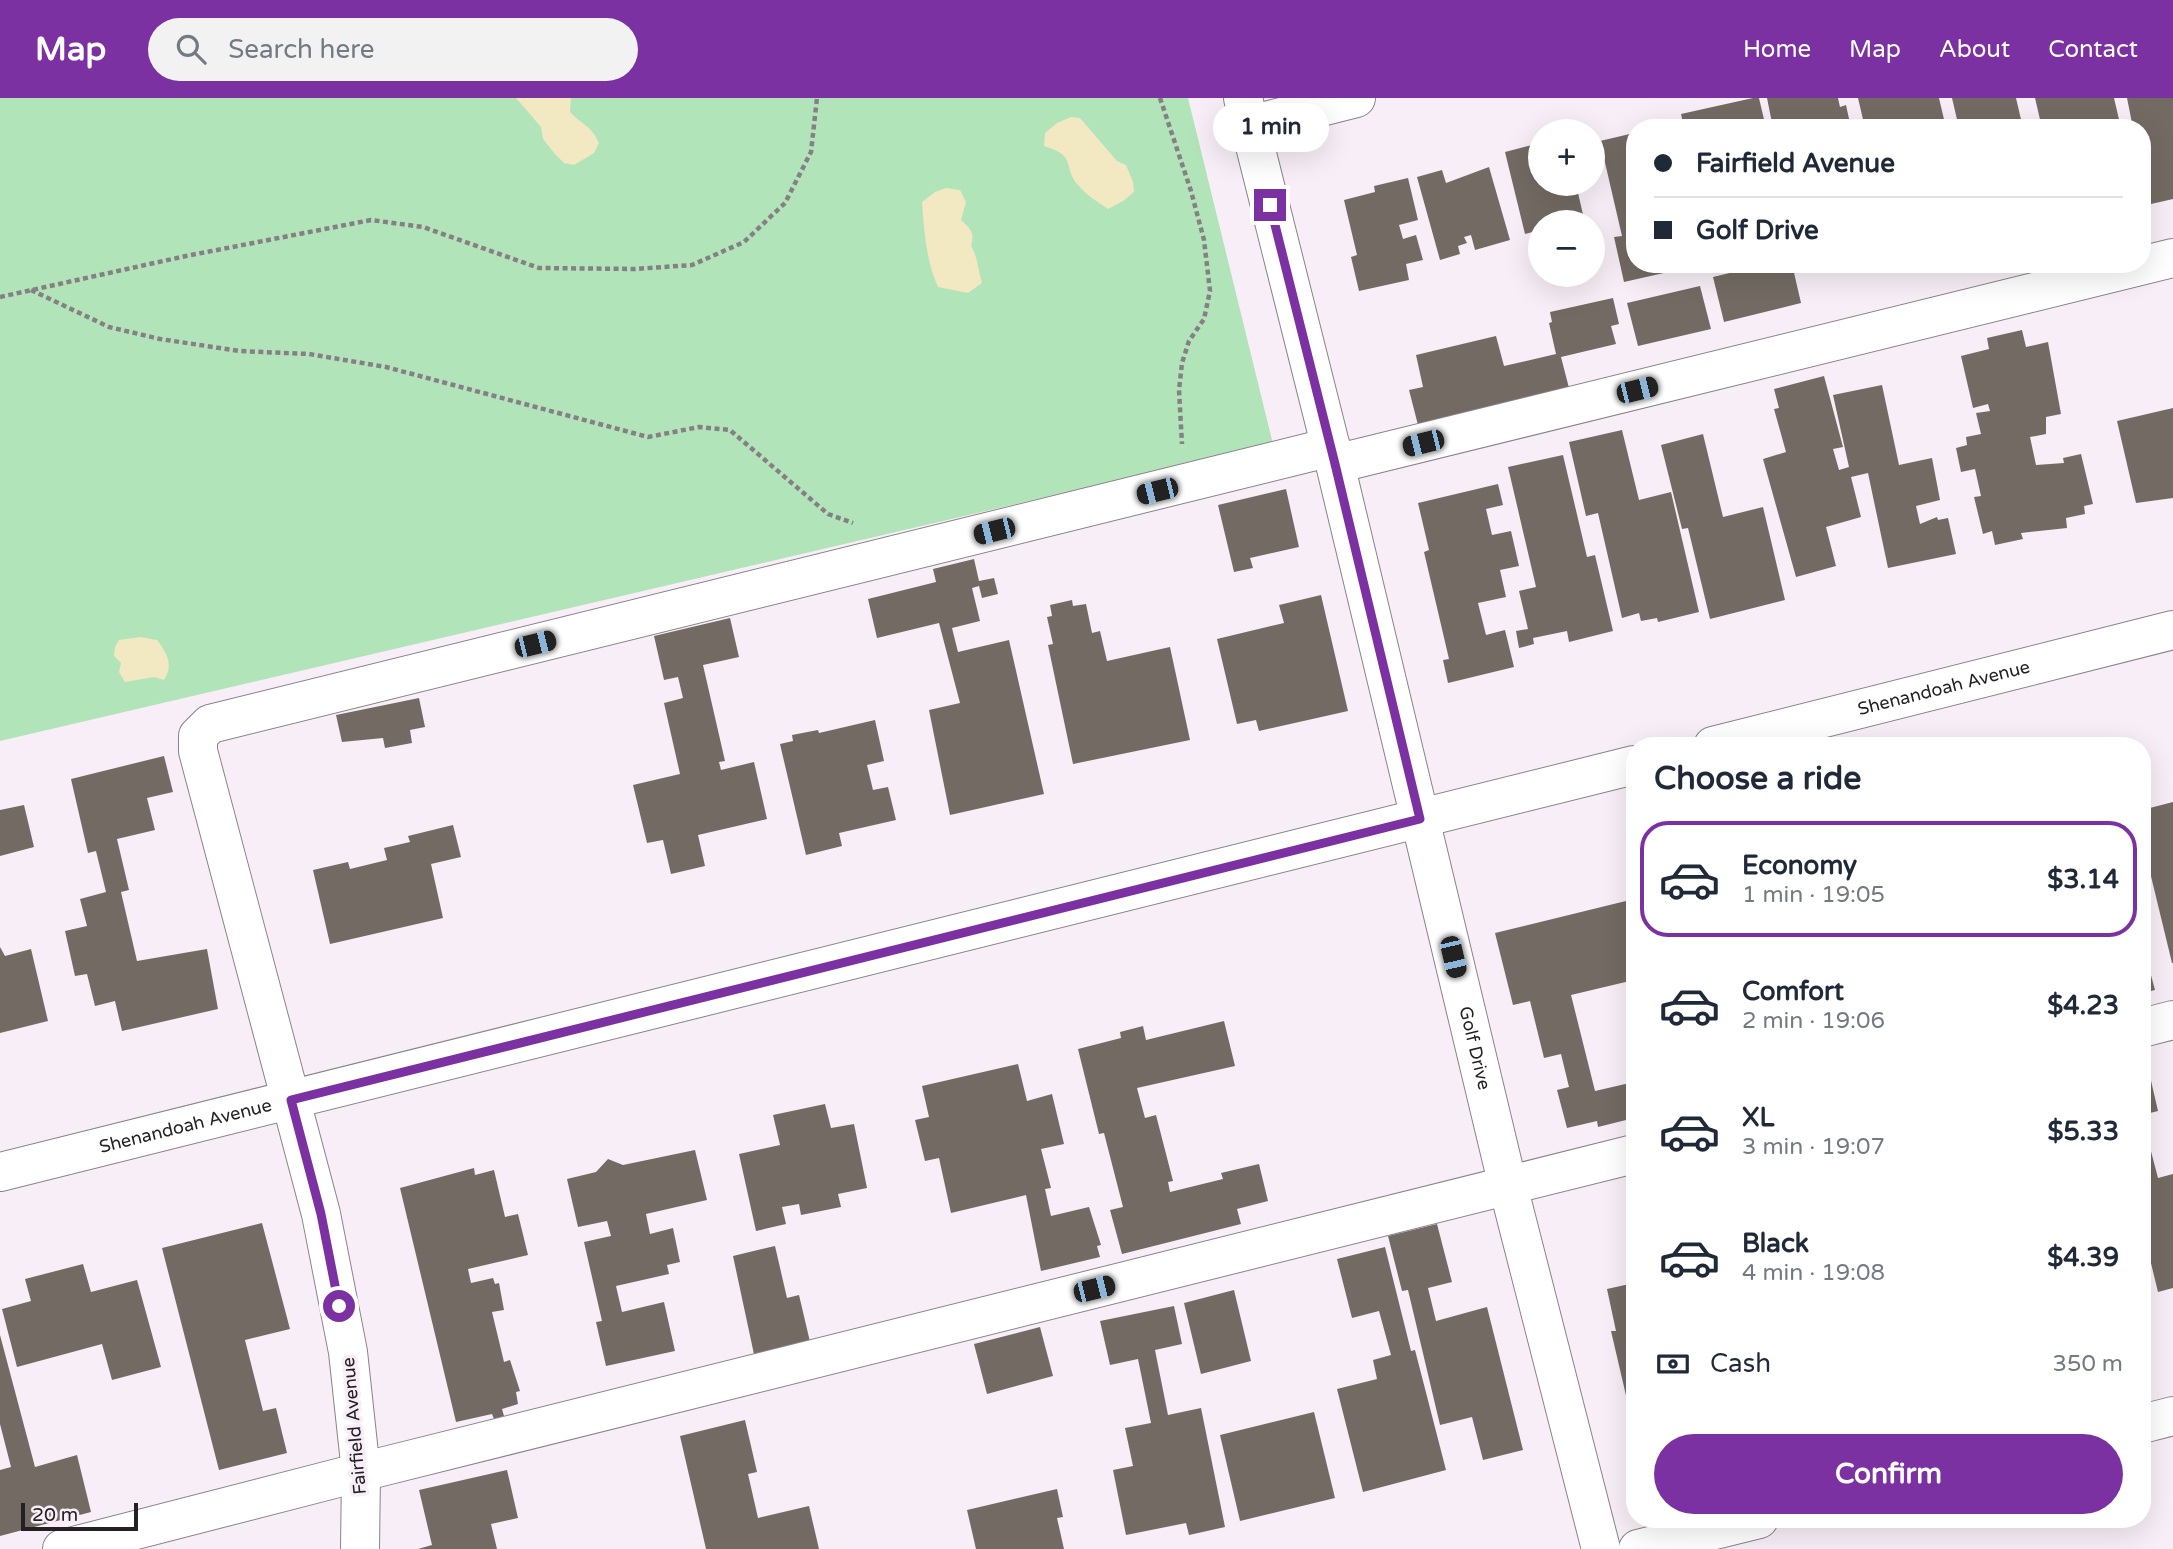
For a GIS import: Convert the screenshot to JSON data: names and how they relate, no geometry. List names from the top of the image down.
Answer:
{
  "streets": {
    "street": ["Shenandoah Avenue", "Golf Drive", "Fairfield Avenue"]
  },
  "crossings": [
    ["Shenandoah Avenue", "Golf Drive"],
    ["Shenandoah Avenue", "Fairfield Avenue"],
    ["Golf Drive", "Fairfield Avenue"]
  ],
  "scale_bar": "20 m",
  "page": {
    "header": "Map",
    "search": "Search here",
    "nav": [
      "Home",
      "Map",
      "About",
      "Contact"
    ],
    "bubble": "1 min",
    "map_buttons": ["+", "−"],
    "banner": ["Fairfield Avenue", "Golf Drive"],
    "heading": "Choose a ride",
    "list": [
      {
        "name": "Economy",
        "note": "1 min · 19:05",
        "value": "$3.14"
      },
      {
        "name": "Comfort",
        "note": "2 min · 19:06",
        "value": "$4.23"
      },
      {
        "name": "XL",
        "note": "3 min · 19:07",
        "value": "$5.33"
      },
      {
        "name": "Black",
        "note": "4 min · 19:08",
        "value": "$4.39"
      }
    ],
    "pay": ["Cash", "350 m"],
    "buttons": "Confirm",
    "scale": "20 m"
  }
}
